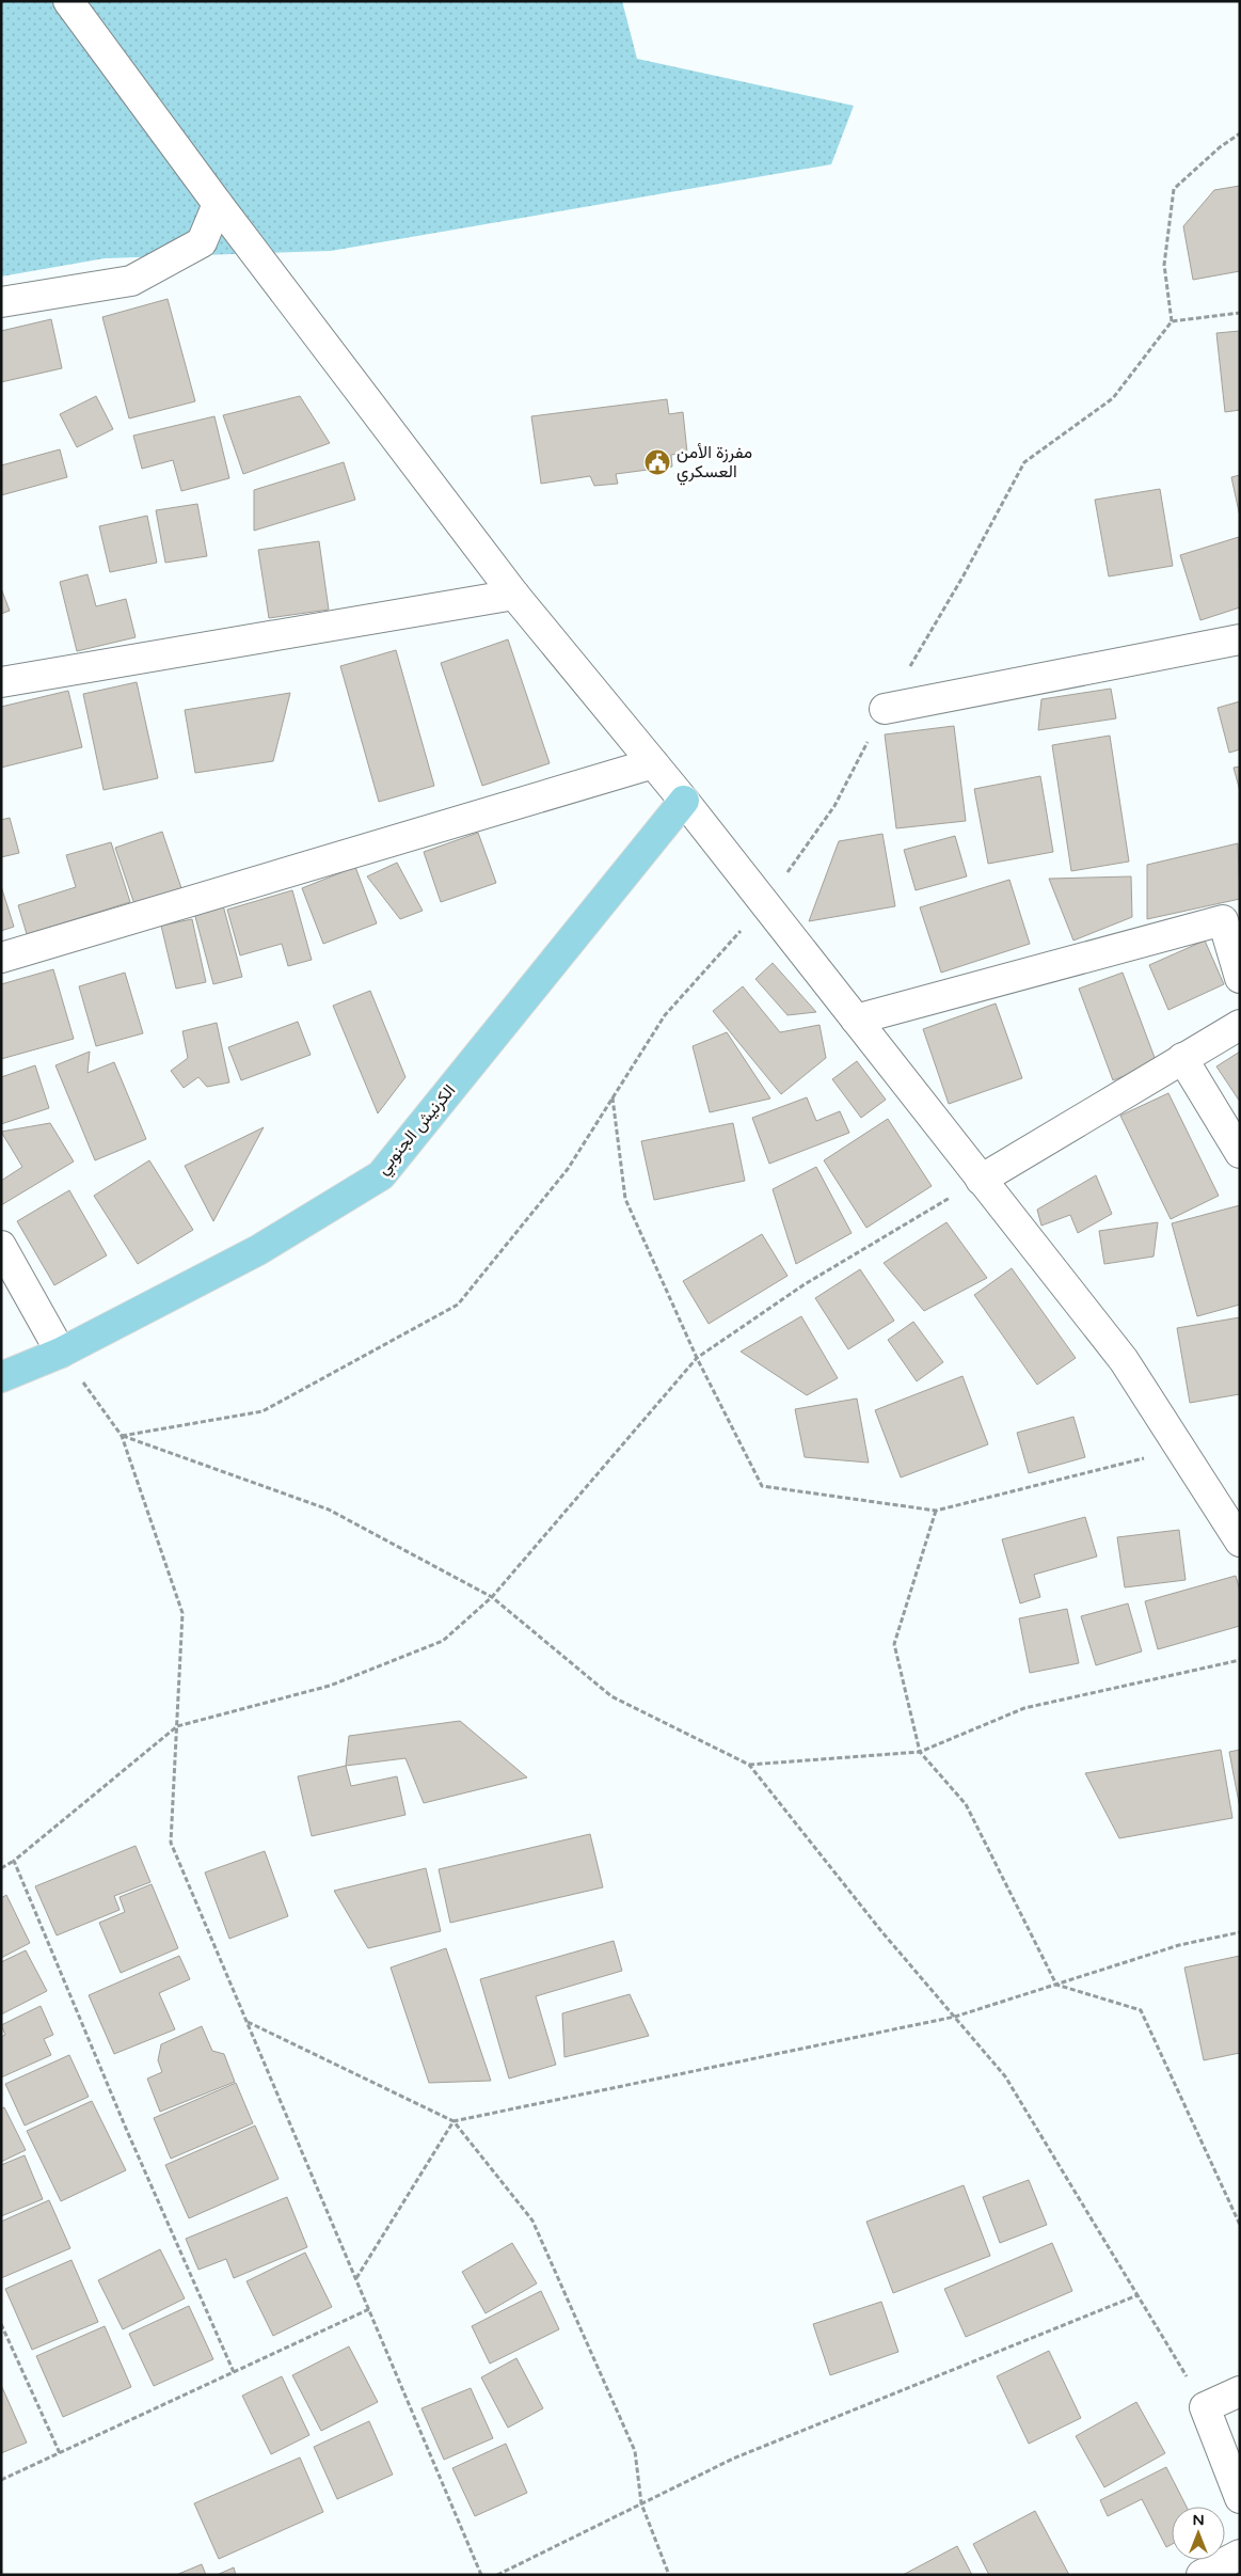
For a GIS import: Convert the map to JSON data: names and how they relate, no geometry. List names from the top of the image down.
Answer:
{
  "streets": {
    "main road": ["الكرنيش الجنوبي"]
  },
  "places": {
    "public building": ["مفرزة الأمن العسكري"]
  },
  "north": "top"
}
